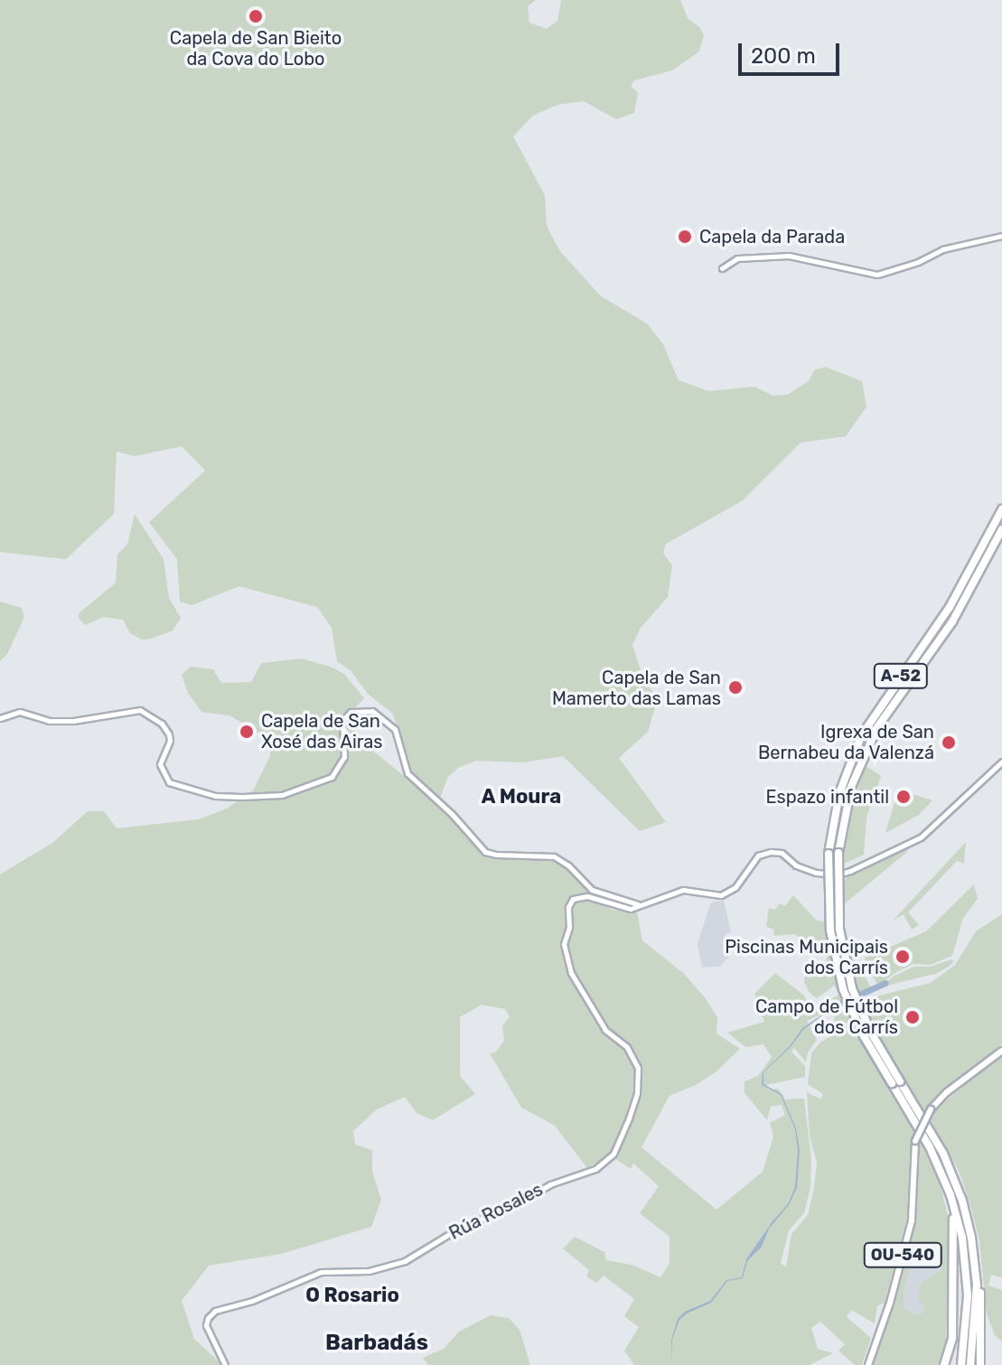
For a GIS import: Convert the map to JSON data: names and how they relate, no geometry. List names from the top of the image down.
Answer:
{
  "streets": {
    "highway": ["A-52"],
    "main road": ["OU-540"],
    "street": ["Rúa Rosales"]
  },
  "districts": ["A Moura", "O Rosario", "Barbadás"],
  "places": [
    "Capela de San Bieito da Cova do Lobo",
    "Capela da Parada",
    "Capela de San Mamerto das Lamas",
    "Capela de San Xosé das Airas",
    "Igrexa de San Bernabeu da Valenzá",
    "Espazo infantil",
    "Piscinas Municipais dos Carrís",
    "Campo de Fútbol dos Carrís"
  ],
  "scale_bar": "200 m"
}
